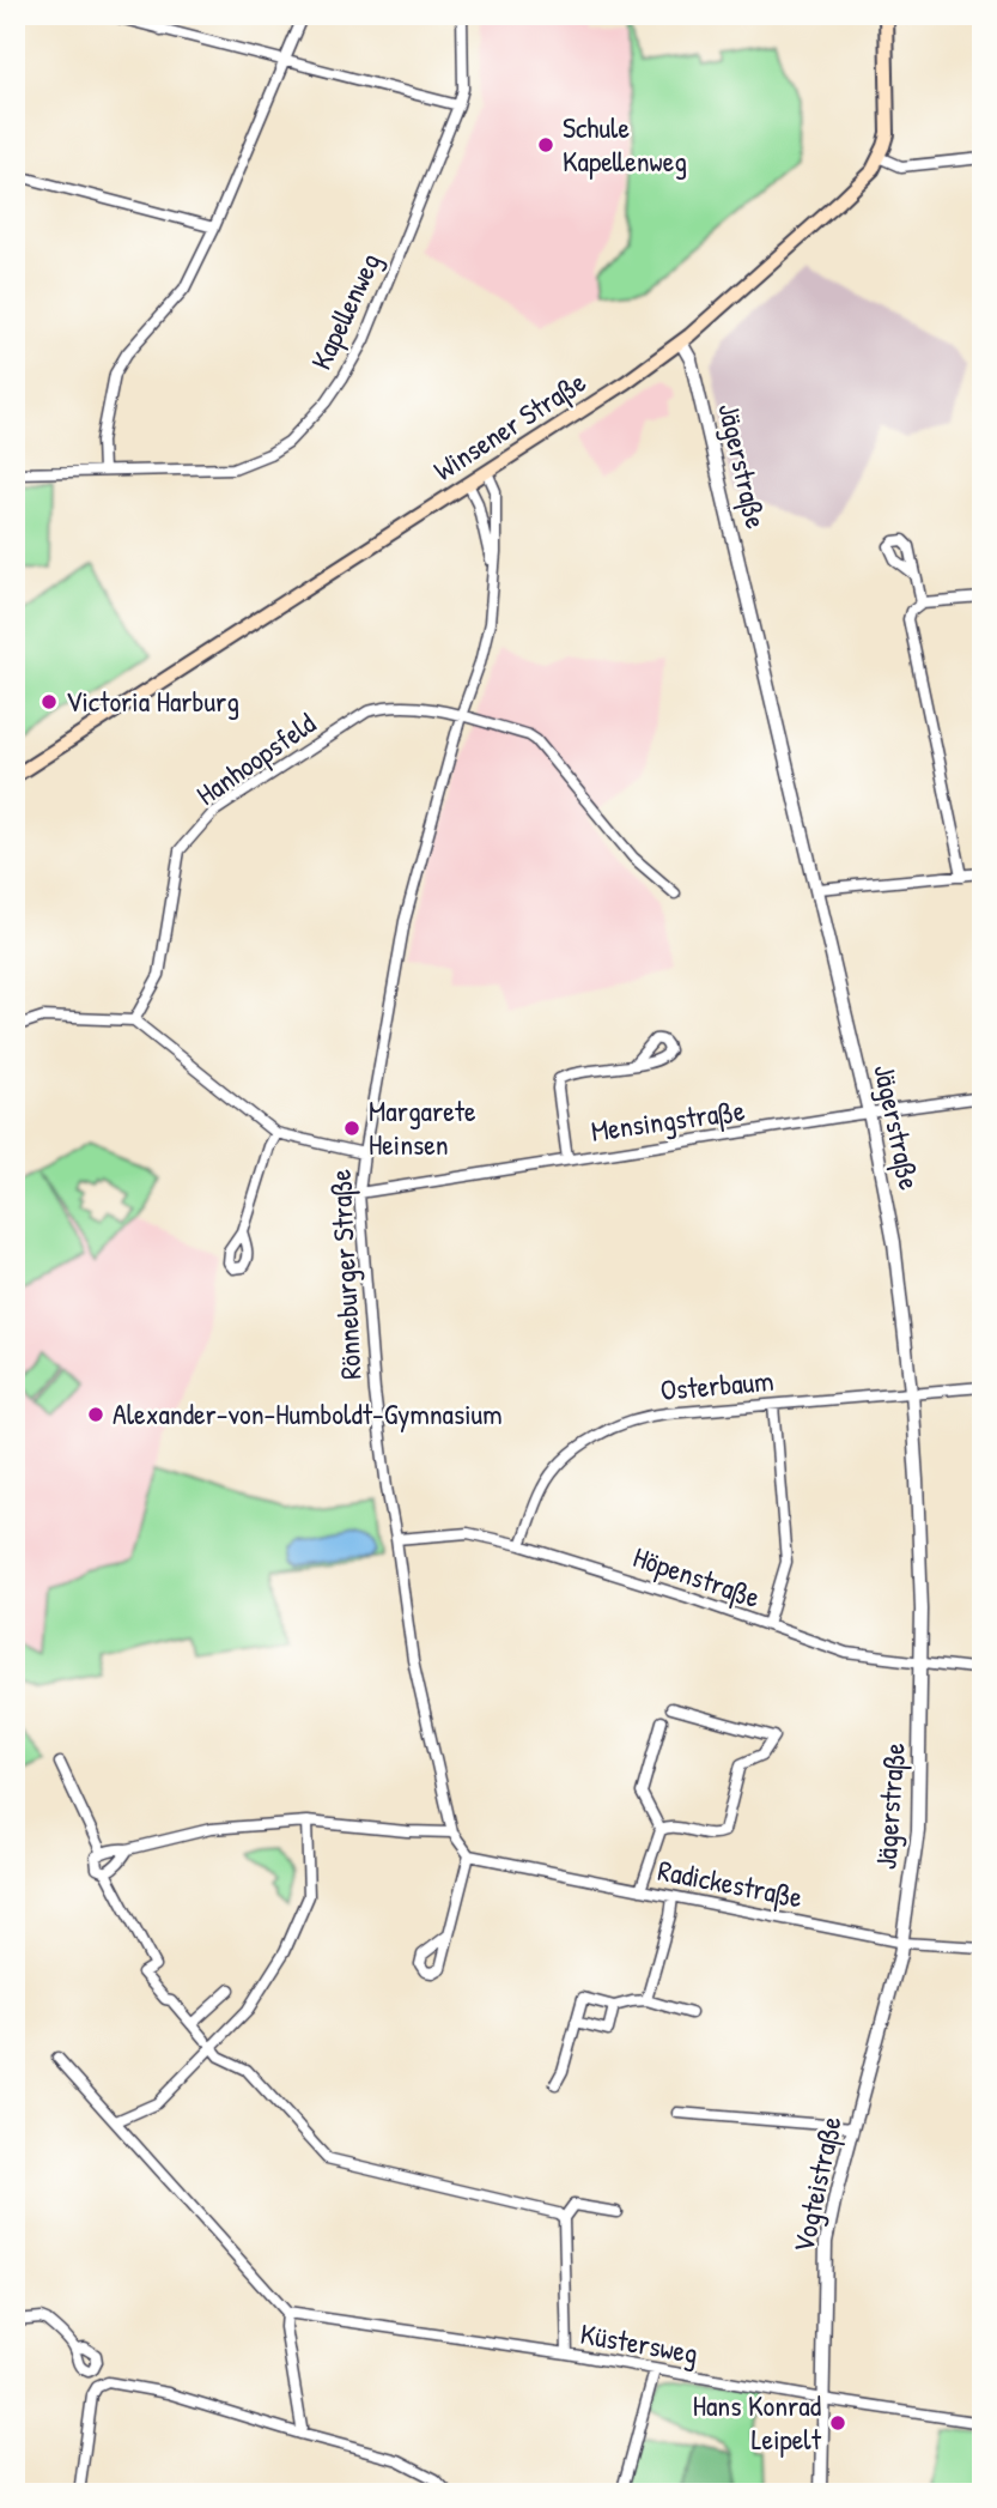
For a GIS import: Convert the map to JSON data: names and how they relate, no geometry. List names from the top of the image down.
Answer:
{
  "streets": {
    "main road": ["Winsener Straße"],
    "street": [
      "Kapellenweg",
      "Jägerstraße",
      "Hanhoopsfeld",
      "Mensingstraße",
      "Rönneburger Straße",
      "Osterbaum",
      "Höpenstraße",
      "Radickestraße",
      "Vogteistraße",
      "Küstersweg"
    ]
  },
  "crossings": [
    ["Winsener Straße", "Jägerstraße"],
    ["Winsener Straße", "Rönneburger Straße"],
    ["Jägerstraße", "Mensingstraße"],
    ["Jägerstraße", "Osterbaum"],
    ["Jägerstraße", "Höpenstraße"],
    ["Jägerstraße", "Radickestraße"],
    ["Jägerstraße", "Vogteistraße"],
    ["Hanhoopsfeld", "Rönneburger Straße"],
    ["Mensingstraße", "Rönneburger Straße"],
    ["Rönneburger Straße", "Höpenstraße"],
    ["Osterbaum", "Höpenstraße"],
    ["Radickestraße", "Vogteistraße"],
    ["Vogteistraße", "Küstersweg"]
  ],
  "places": [
    "Schule Kapellenweg",
    "Victoria Harburg",
    "Margarete Heinsen",
    "Alexander-von-Humboldt-Gymnasium",
    "Hans Konrad Leipelt"
  ]
}
